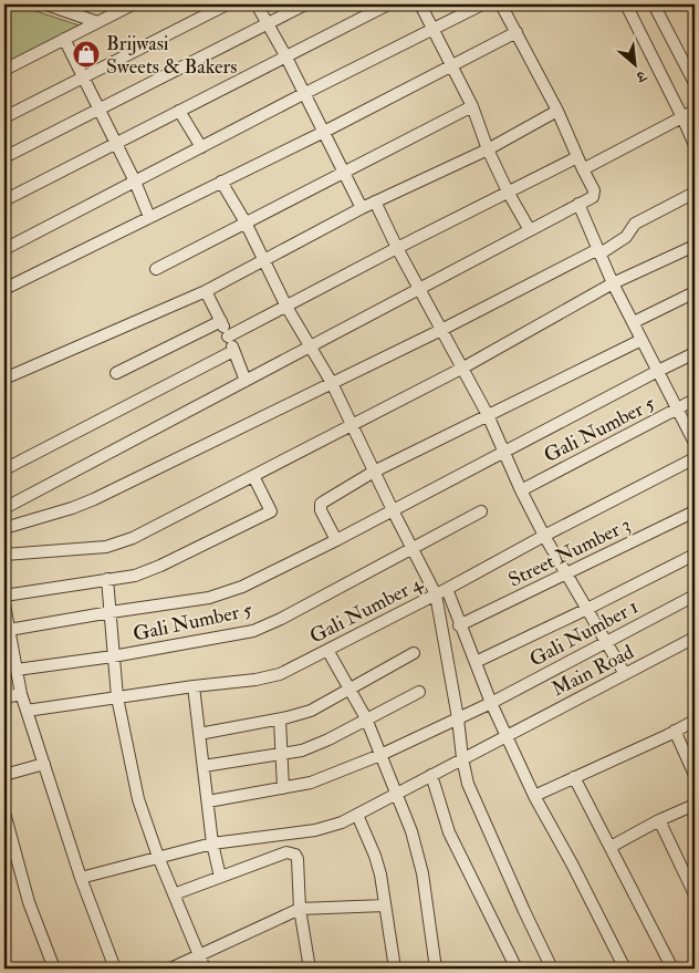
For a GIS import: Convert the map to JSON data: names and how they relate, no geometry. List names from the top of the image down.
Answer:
{
  "streets": {
    "street": [
      "Gali Number 5",
      "Street Number 3",
      "Gali Number 4",
      "Gali Number 1",
      "Main Road"
    ]
  },
  "places": {
    "shop": ["Brijwasi Sweets & Bakers"]
  },
  "north": "bottom right"
}
